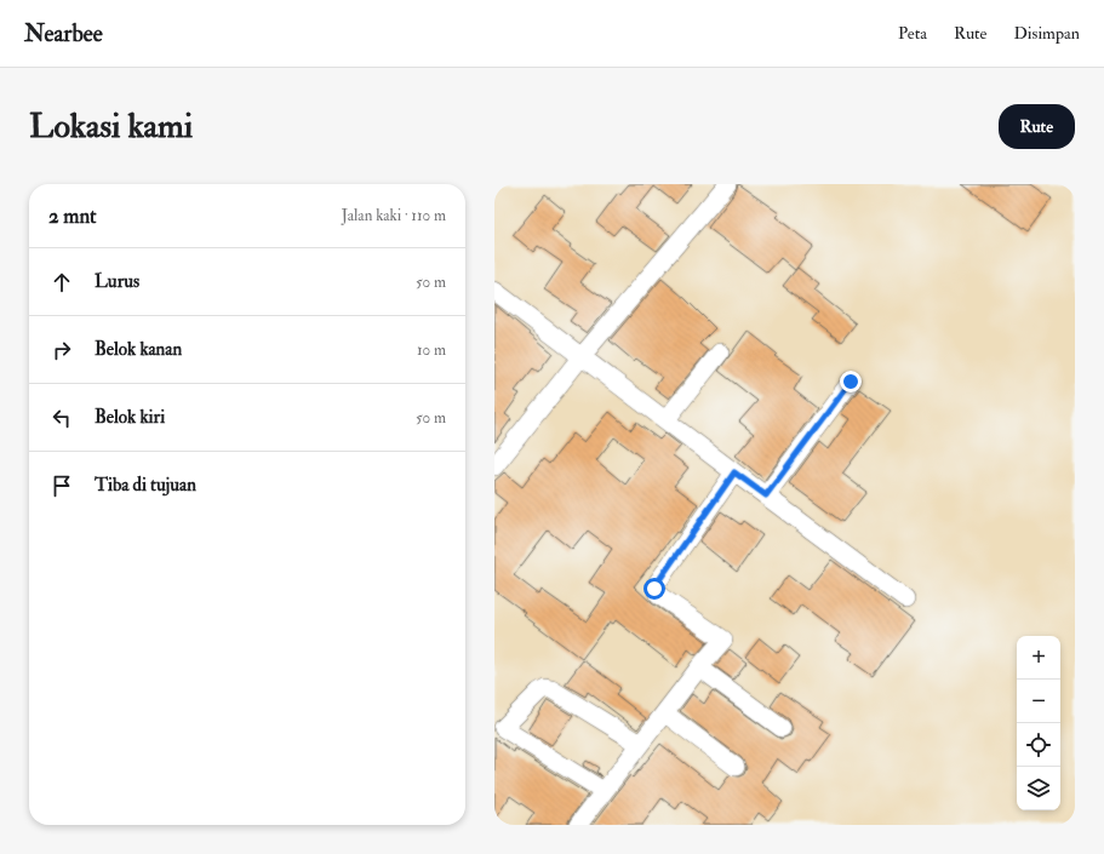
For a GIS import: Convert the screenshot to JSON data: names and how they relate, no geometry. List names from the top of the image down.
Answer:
{
  "page": {
    "header": "Nearbee",
    "nav": ["Peta", "Rute", "Disimpan"],
    "buttons": "Rute",
    "title": "Lokasi kami",
    "heading": ["2 mnt", "Jalan kaki · 110 m"],
    "list": [
      ["Lurus", "50 m"],
      ["Belok kanan", "10 m"],
      ["Belok kiri", "50 m"],
      "Tiba di tujuan"
    ],
    "map_buttons": ["+", "−"]
  }
}
